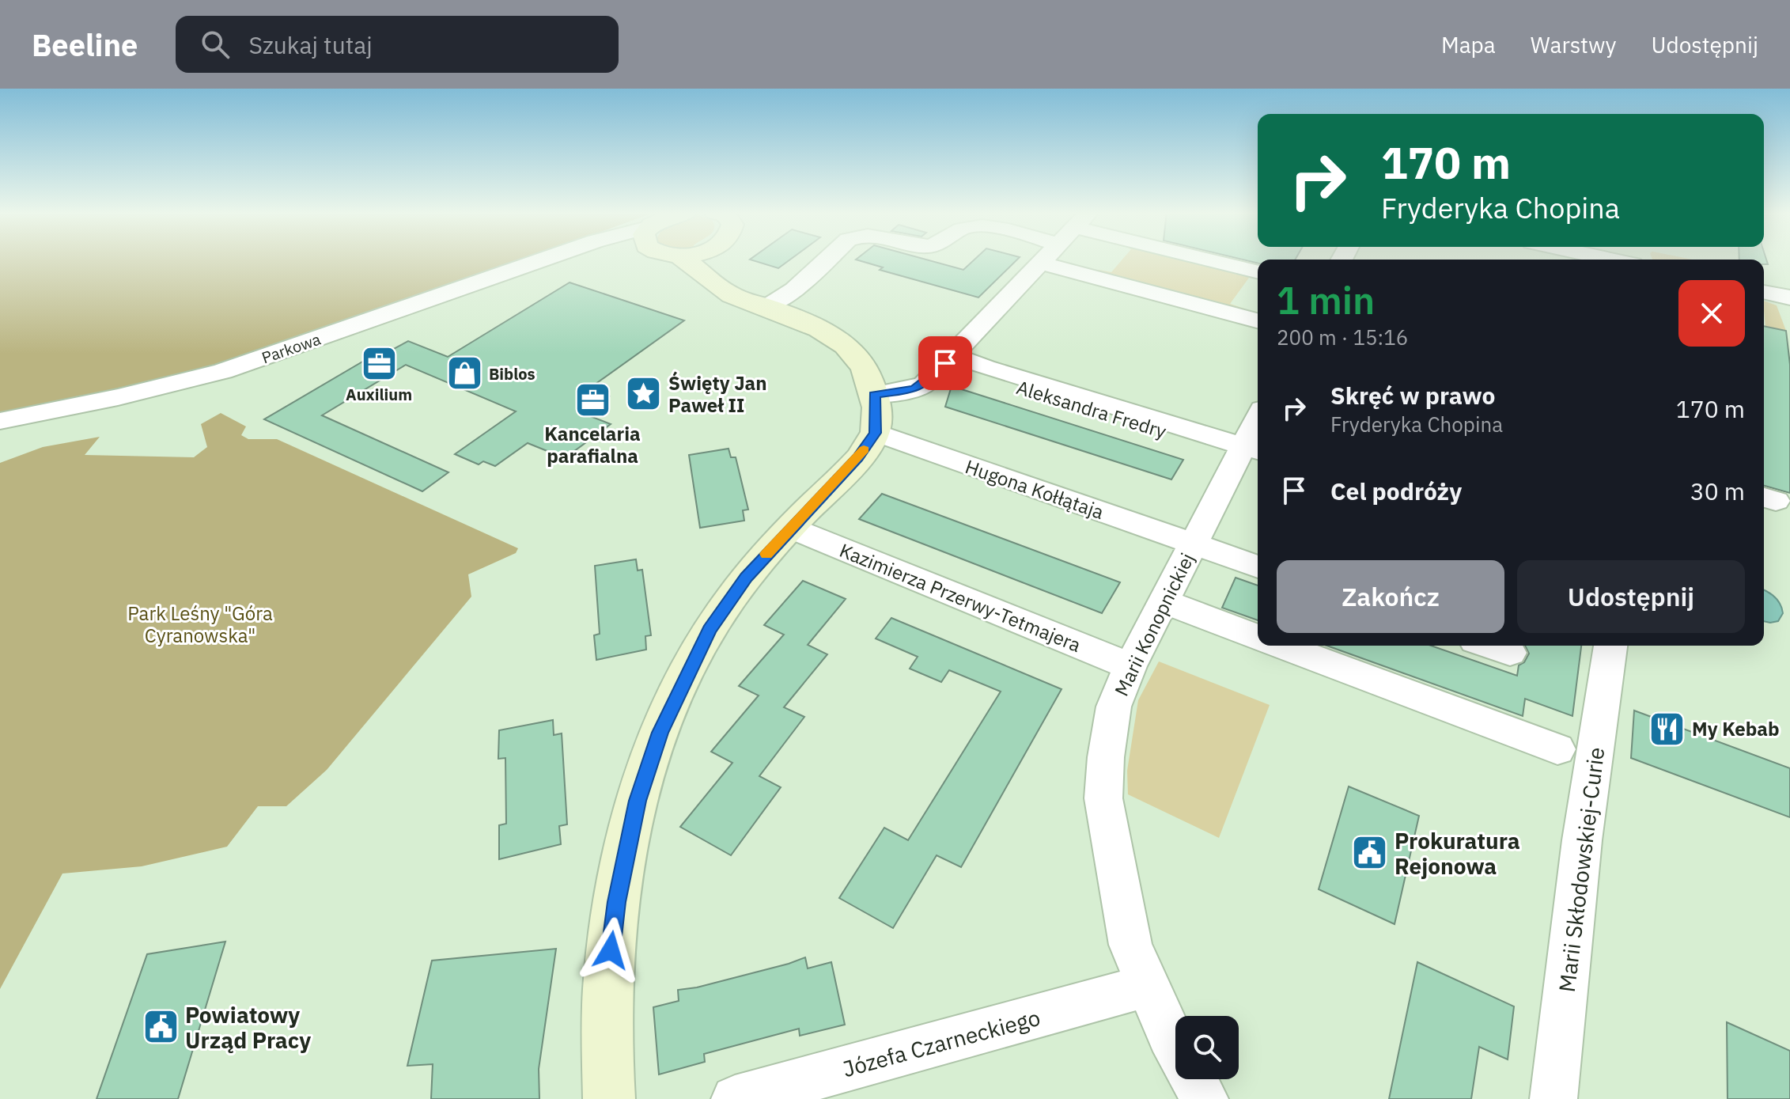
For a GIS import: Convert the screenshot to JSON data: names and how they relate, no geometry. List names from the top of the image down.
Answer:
{
  "streets": {
    "street": [
      "Parkowa",
      "Aleksandra Fredry",
      "Hugona Kołłątaja",
      "Kazimierza Przerwy-Tetmajera",
      "Marii Konopnickiej",
      "Marii Skłodowskiej-Curie",
      "Józefa Czarneckiego"
    ]
  },
  "crossings": [
    ["Aleksandra Fredry", "Marii Konopnickiej"],
    ["Hugona Kołłątaja", "Marii Konopnickiej"],
    ["Kazimierza Przerwy-Tetmajera", "Marii Konopnickiej"],
    ["Marii Konopnickiej", "Józefa Czarneckiego"]
  ],
  "parks": ["Park Leśny \"Góra Cyranowska\""],
  "places": {
    "office": ["Auxilium", "Kancelaria parafialna"],
    "shop": ["Biblos"],
    "place": ["Święty Jan Paweł II"],
    "restaurant": ["My Kebab"],
    "public building": ["Prokuratura Rejonowa", "Powiatowy Urząd Pracy"]
  },
  "page": {
    "header": "Beeline",
    "search": "Szukaj tutaj",
    "nav": ["Mapa", "Warstwy", "Udostępnij"],
    "turn": ["170 m", "Fryderyka Chopina"],
    "heading": ["1 min", "200 m · 15:16"],
    "list": [
      {
        "name": "Skręć w prawo",
        "note": "Fryderyka Chopina",
        "value": "170 m"
      },
      {
        "name": "Cel podróży",
        "value": "30 m"
      }
    ],
    "buttons": ["Zakończ", "Udostępnij"]
  }
}
